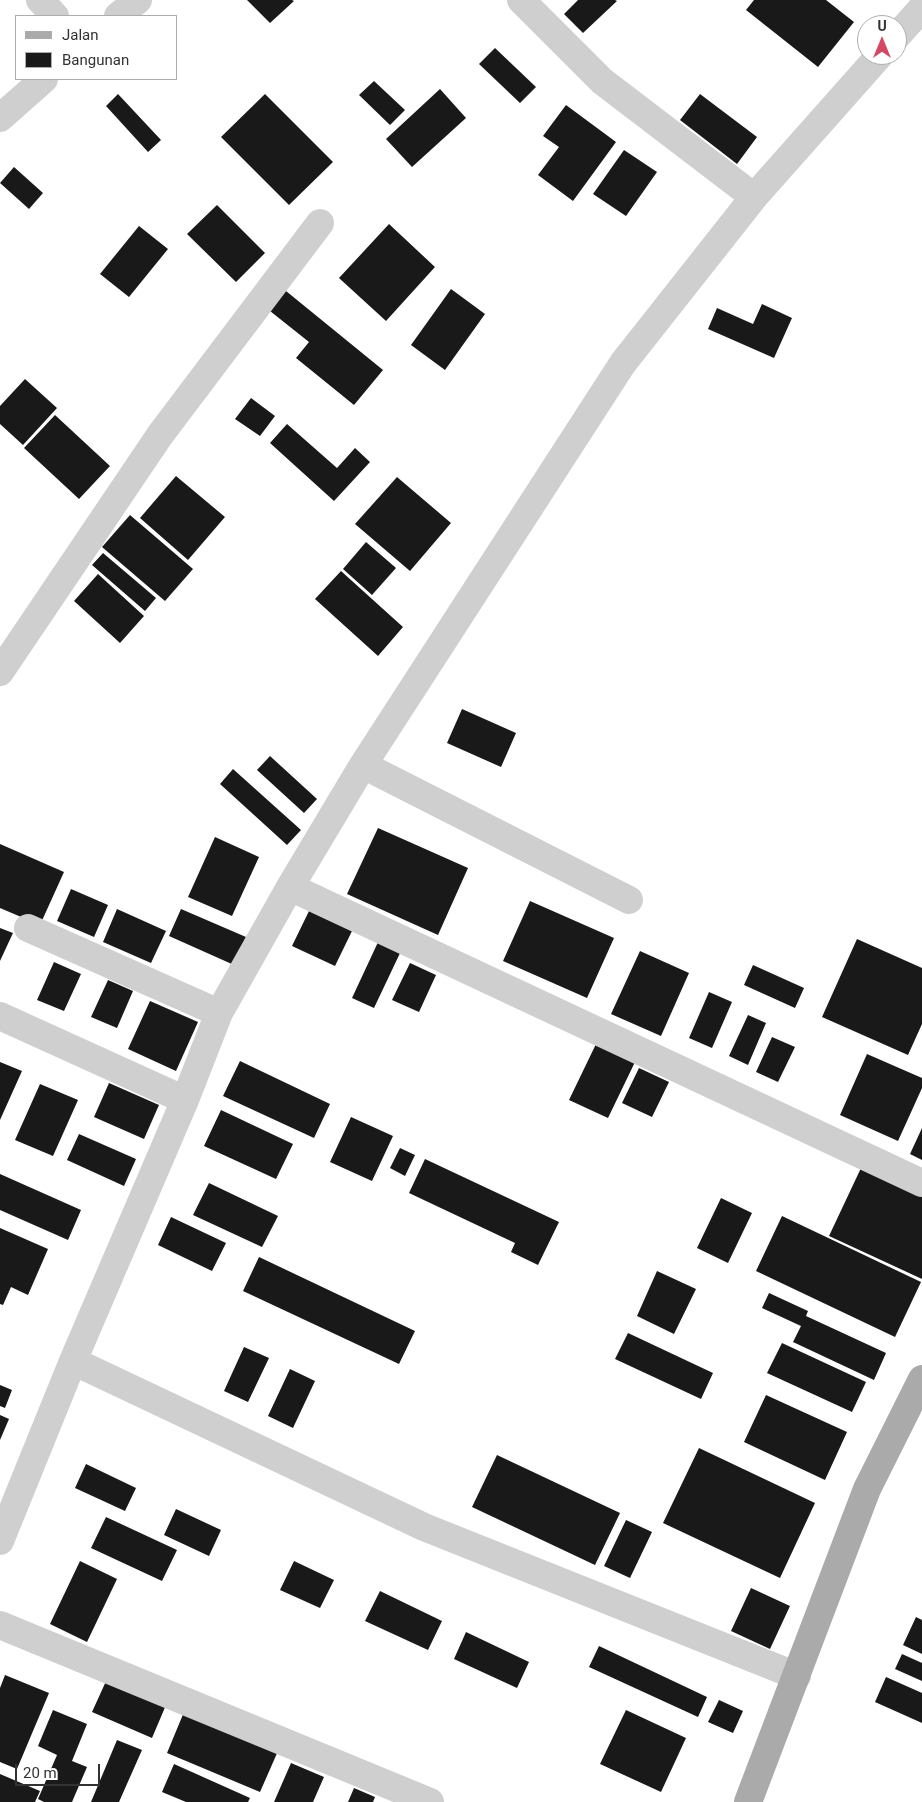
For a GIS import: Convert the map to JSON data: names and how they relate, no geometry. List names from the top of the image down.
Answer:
{
  "legend": ["Jalan", "Bangunan"],
  "scale_bar": "20 m",
  "north": "top"
}
